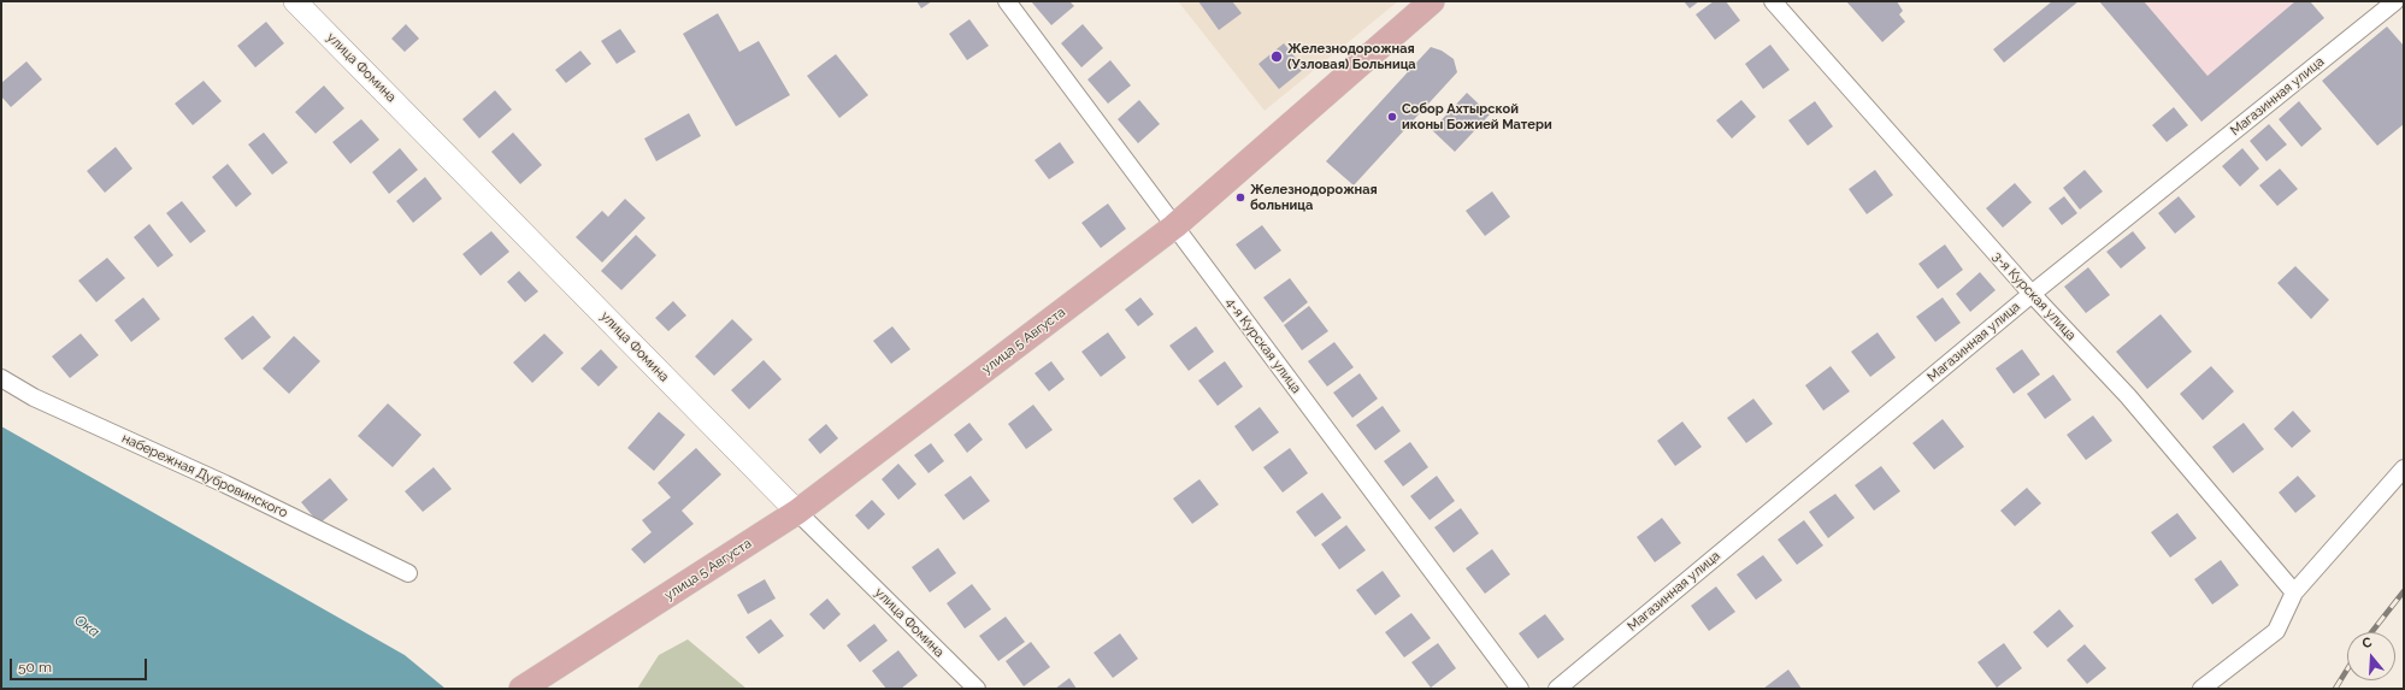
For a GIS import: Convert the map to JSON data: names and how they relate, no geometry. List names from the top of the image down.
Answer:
{
  "streets": {
    "main road": ["улица 5 Августа"],
    "street": [
      "улица Фомина",
      "Магазинная улица",
      "3-я Курская улица",
      "4-я Курская улица",
      "набережная Дубровинского"
    ]
  },
  "crossings": [
    ["улица Фомина", "улица 5 Августа"],
    ["Магазинная улица", "3-я Курская улица"],
    ["улица 5 Августа", "4-я Курская улица"]
  ],
  "water": ["Ока"],
  "places": ["Железнодорожная (Узловая) Больница", "Собор Ахтырской иконы Божией Матери", "Железнодорожная больница"],
  "scale_bar": "50 m",
  "north": "top"
}
